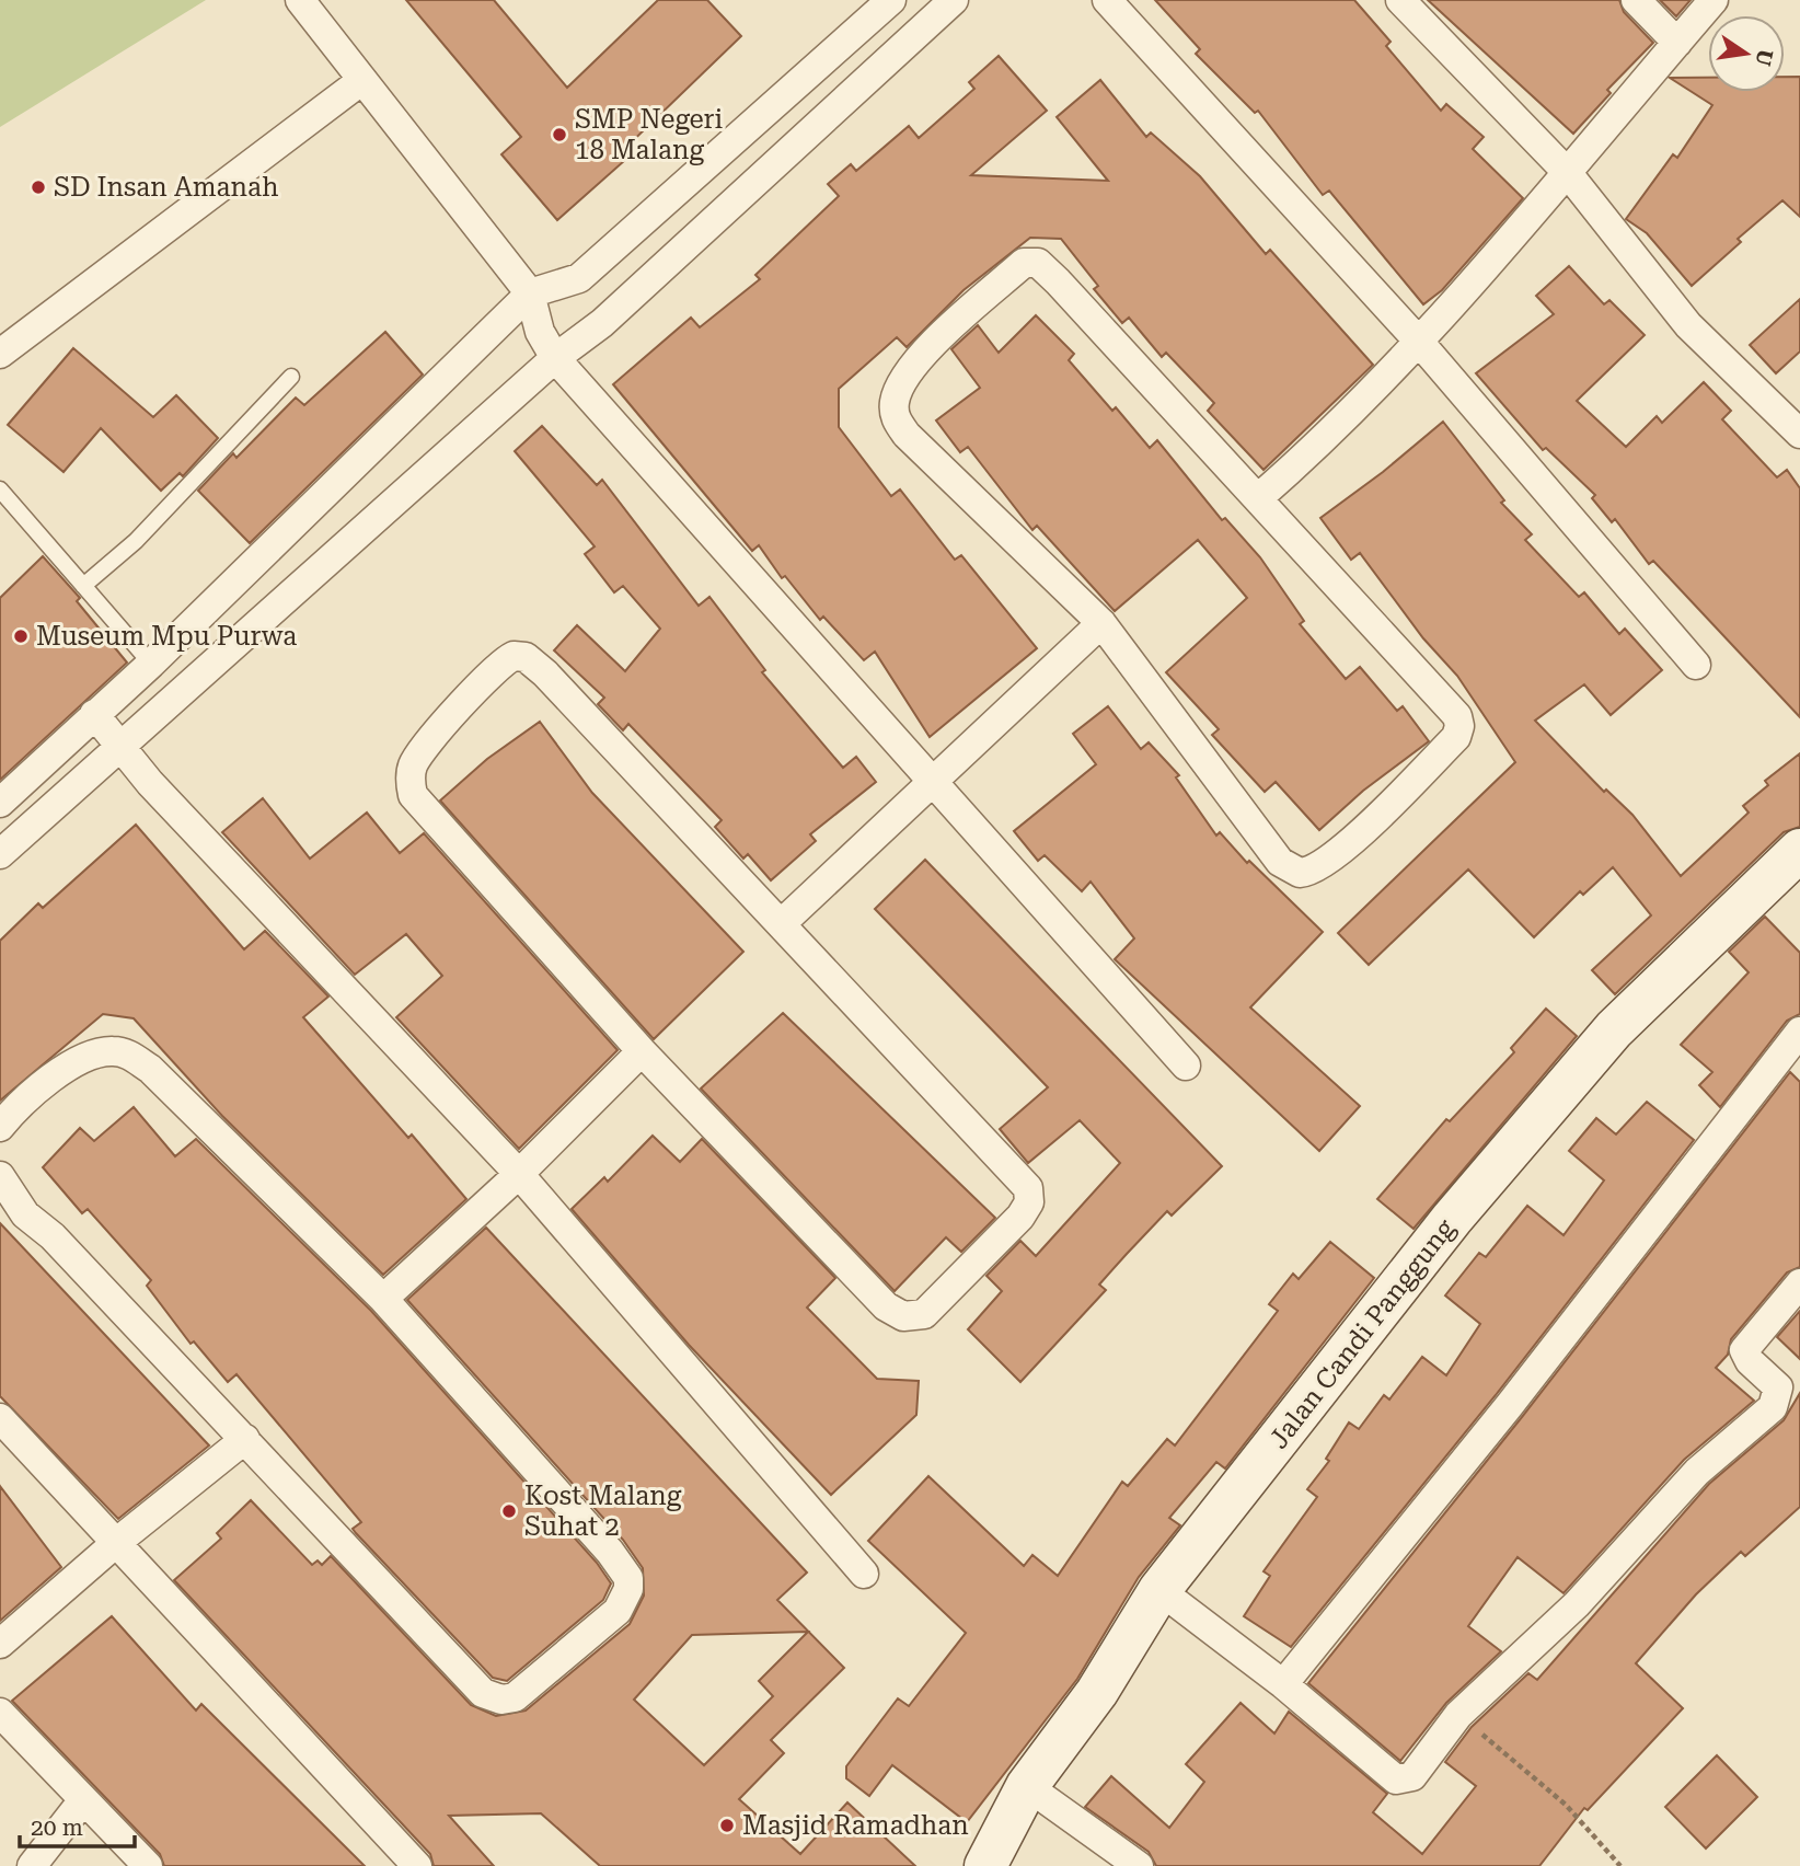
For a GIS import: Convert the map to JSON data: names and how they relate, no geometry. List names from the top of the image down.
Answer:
{
  "streets": {
    "main road": ["Jalan Candi Panggung"]
  },
  "places": [
    "SMP Negeri 18 Malang",
    "SD Insan Amanah",
    "Museum Mpu Purwa",
    "Kost Malang Suhat 2",
    "Masjid Ramadhan"
  ],
  "scale_bar": "20 m",
  "north": "right"
}
